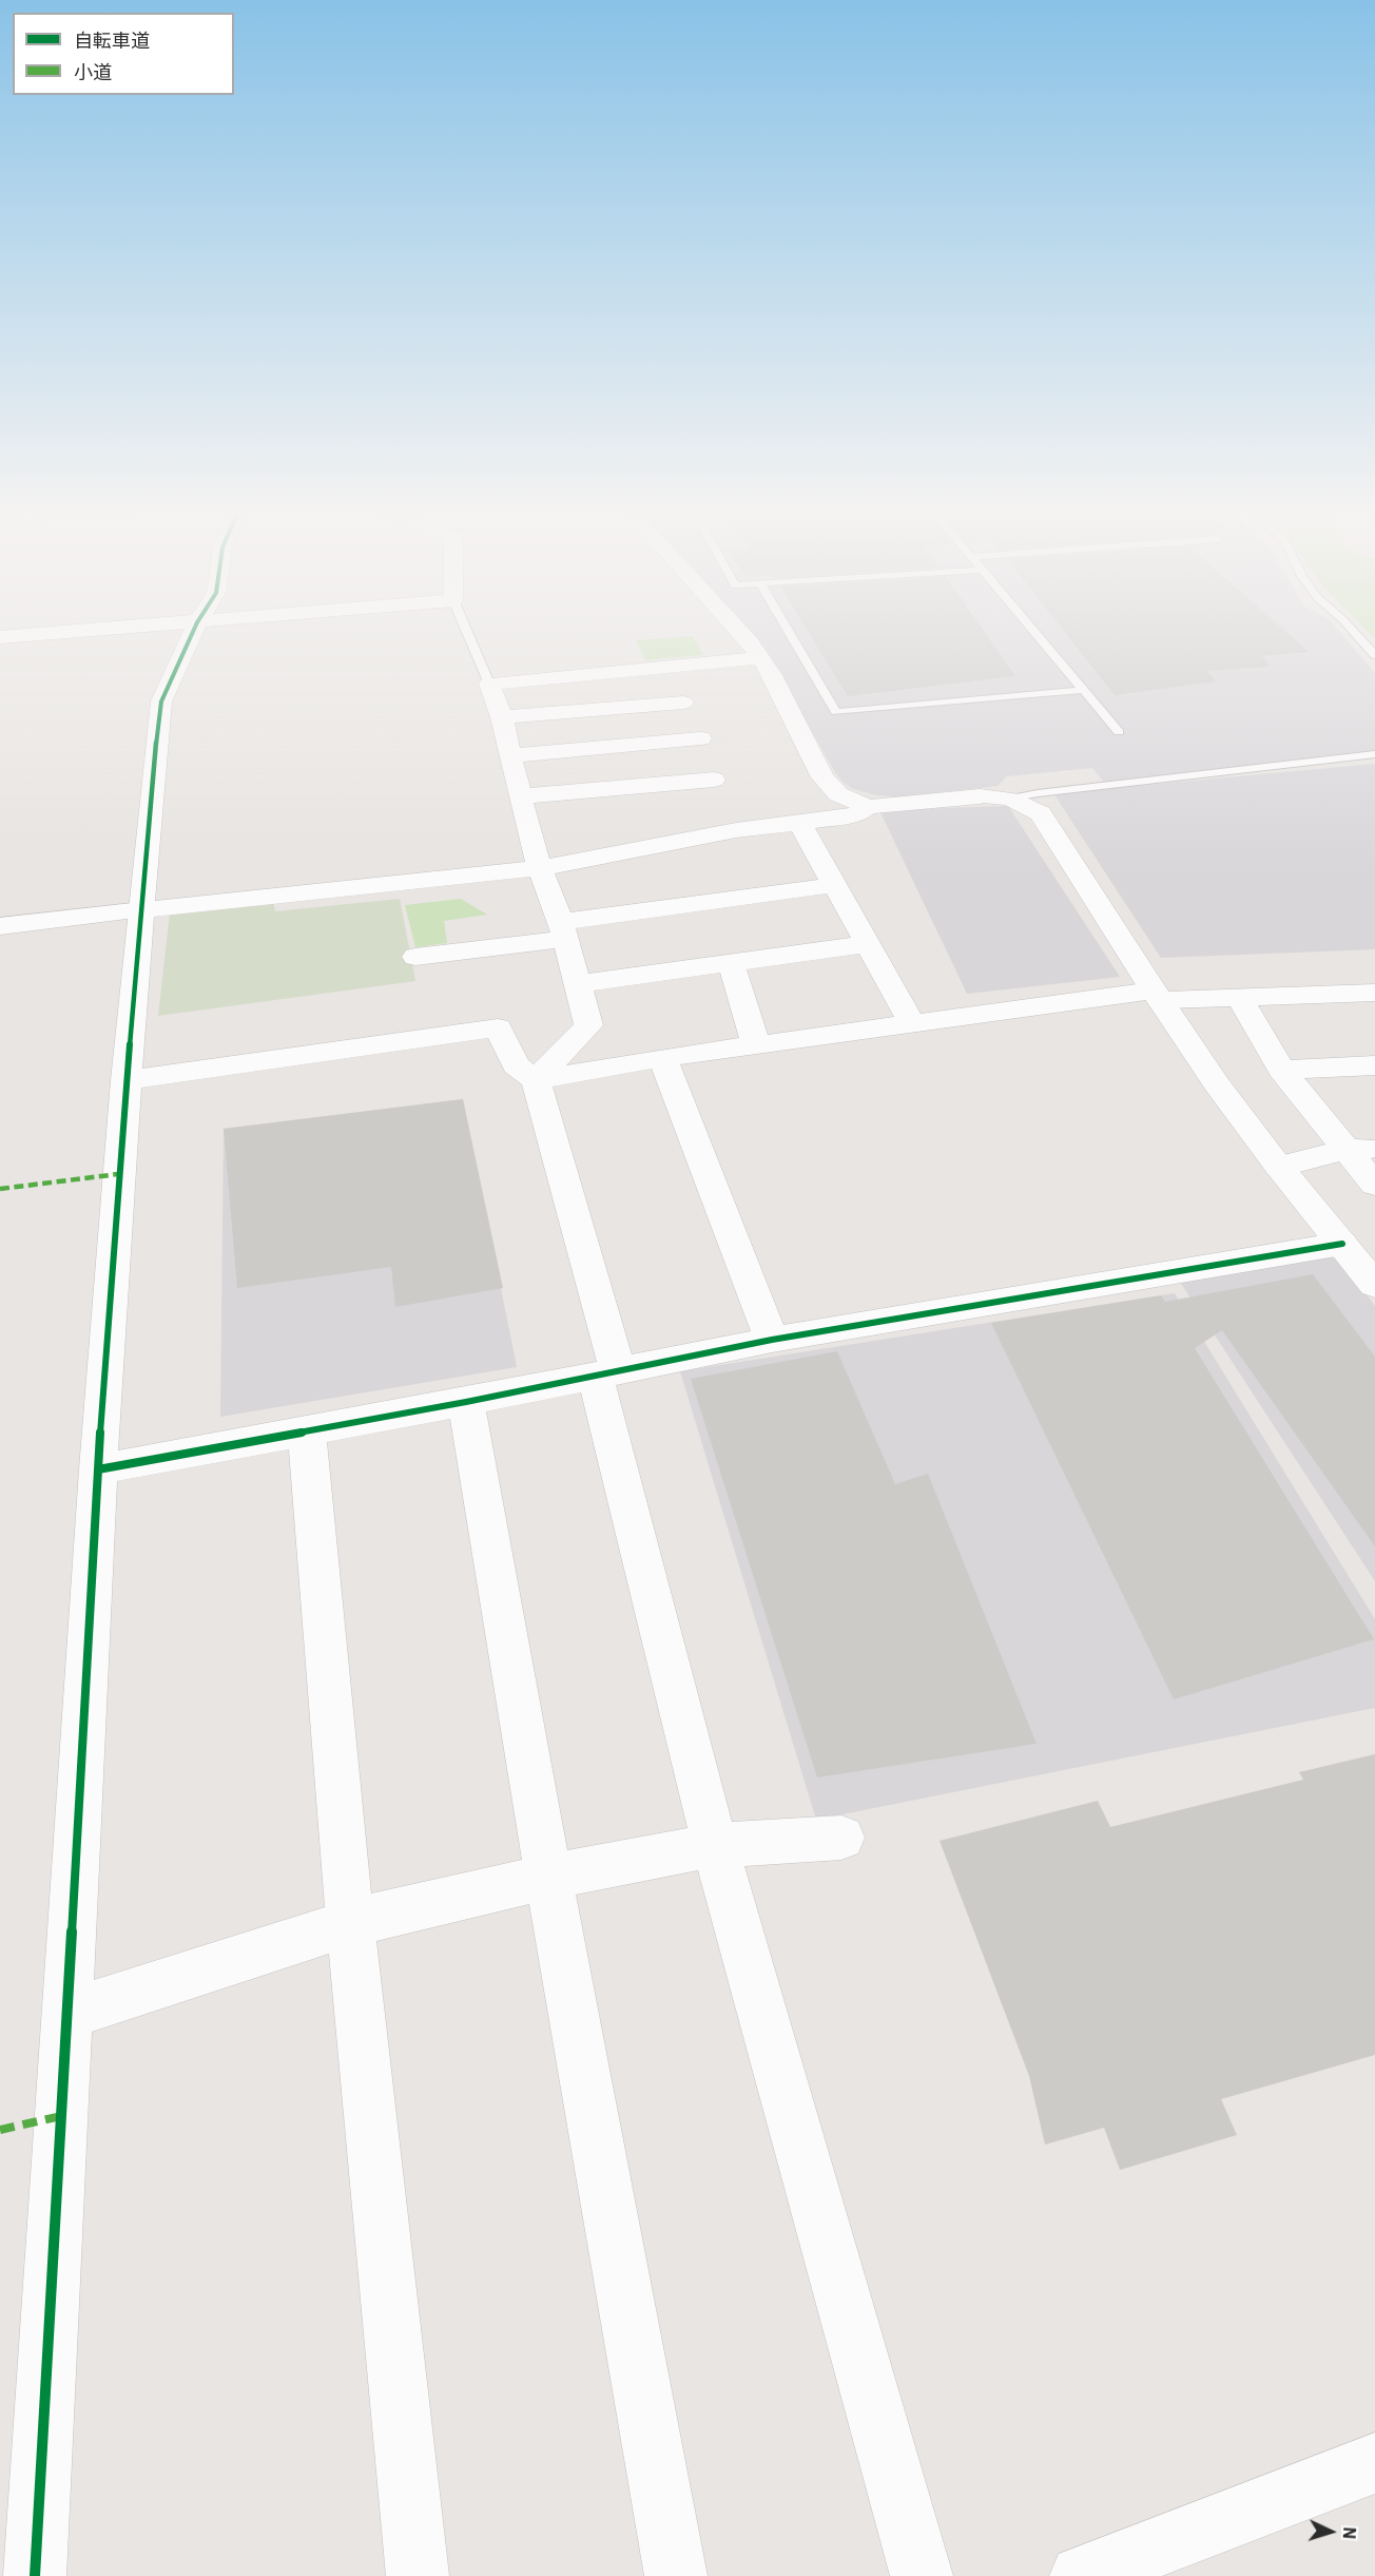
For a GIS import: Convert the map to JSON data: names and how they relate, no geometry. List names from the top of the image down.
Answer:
{
  "legend": ["自転車道", "小道"],
  "north": "right"
}
